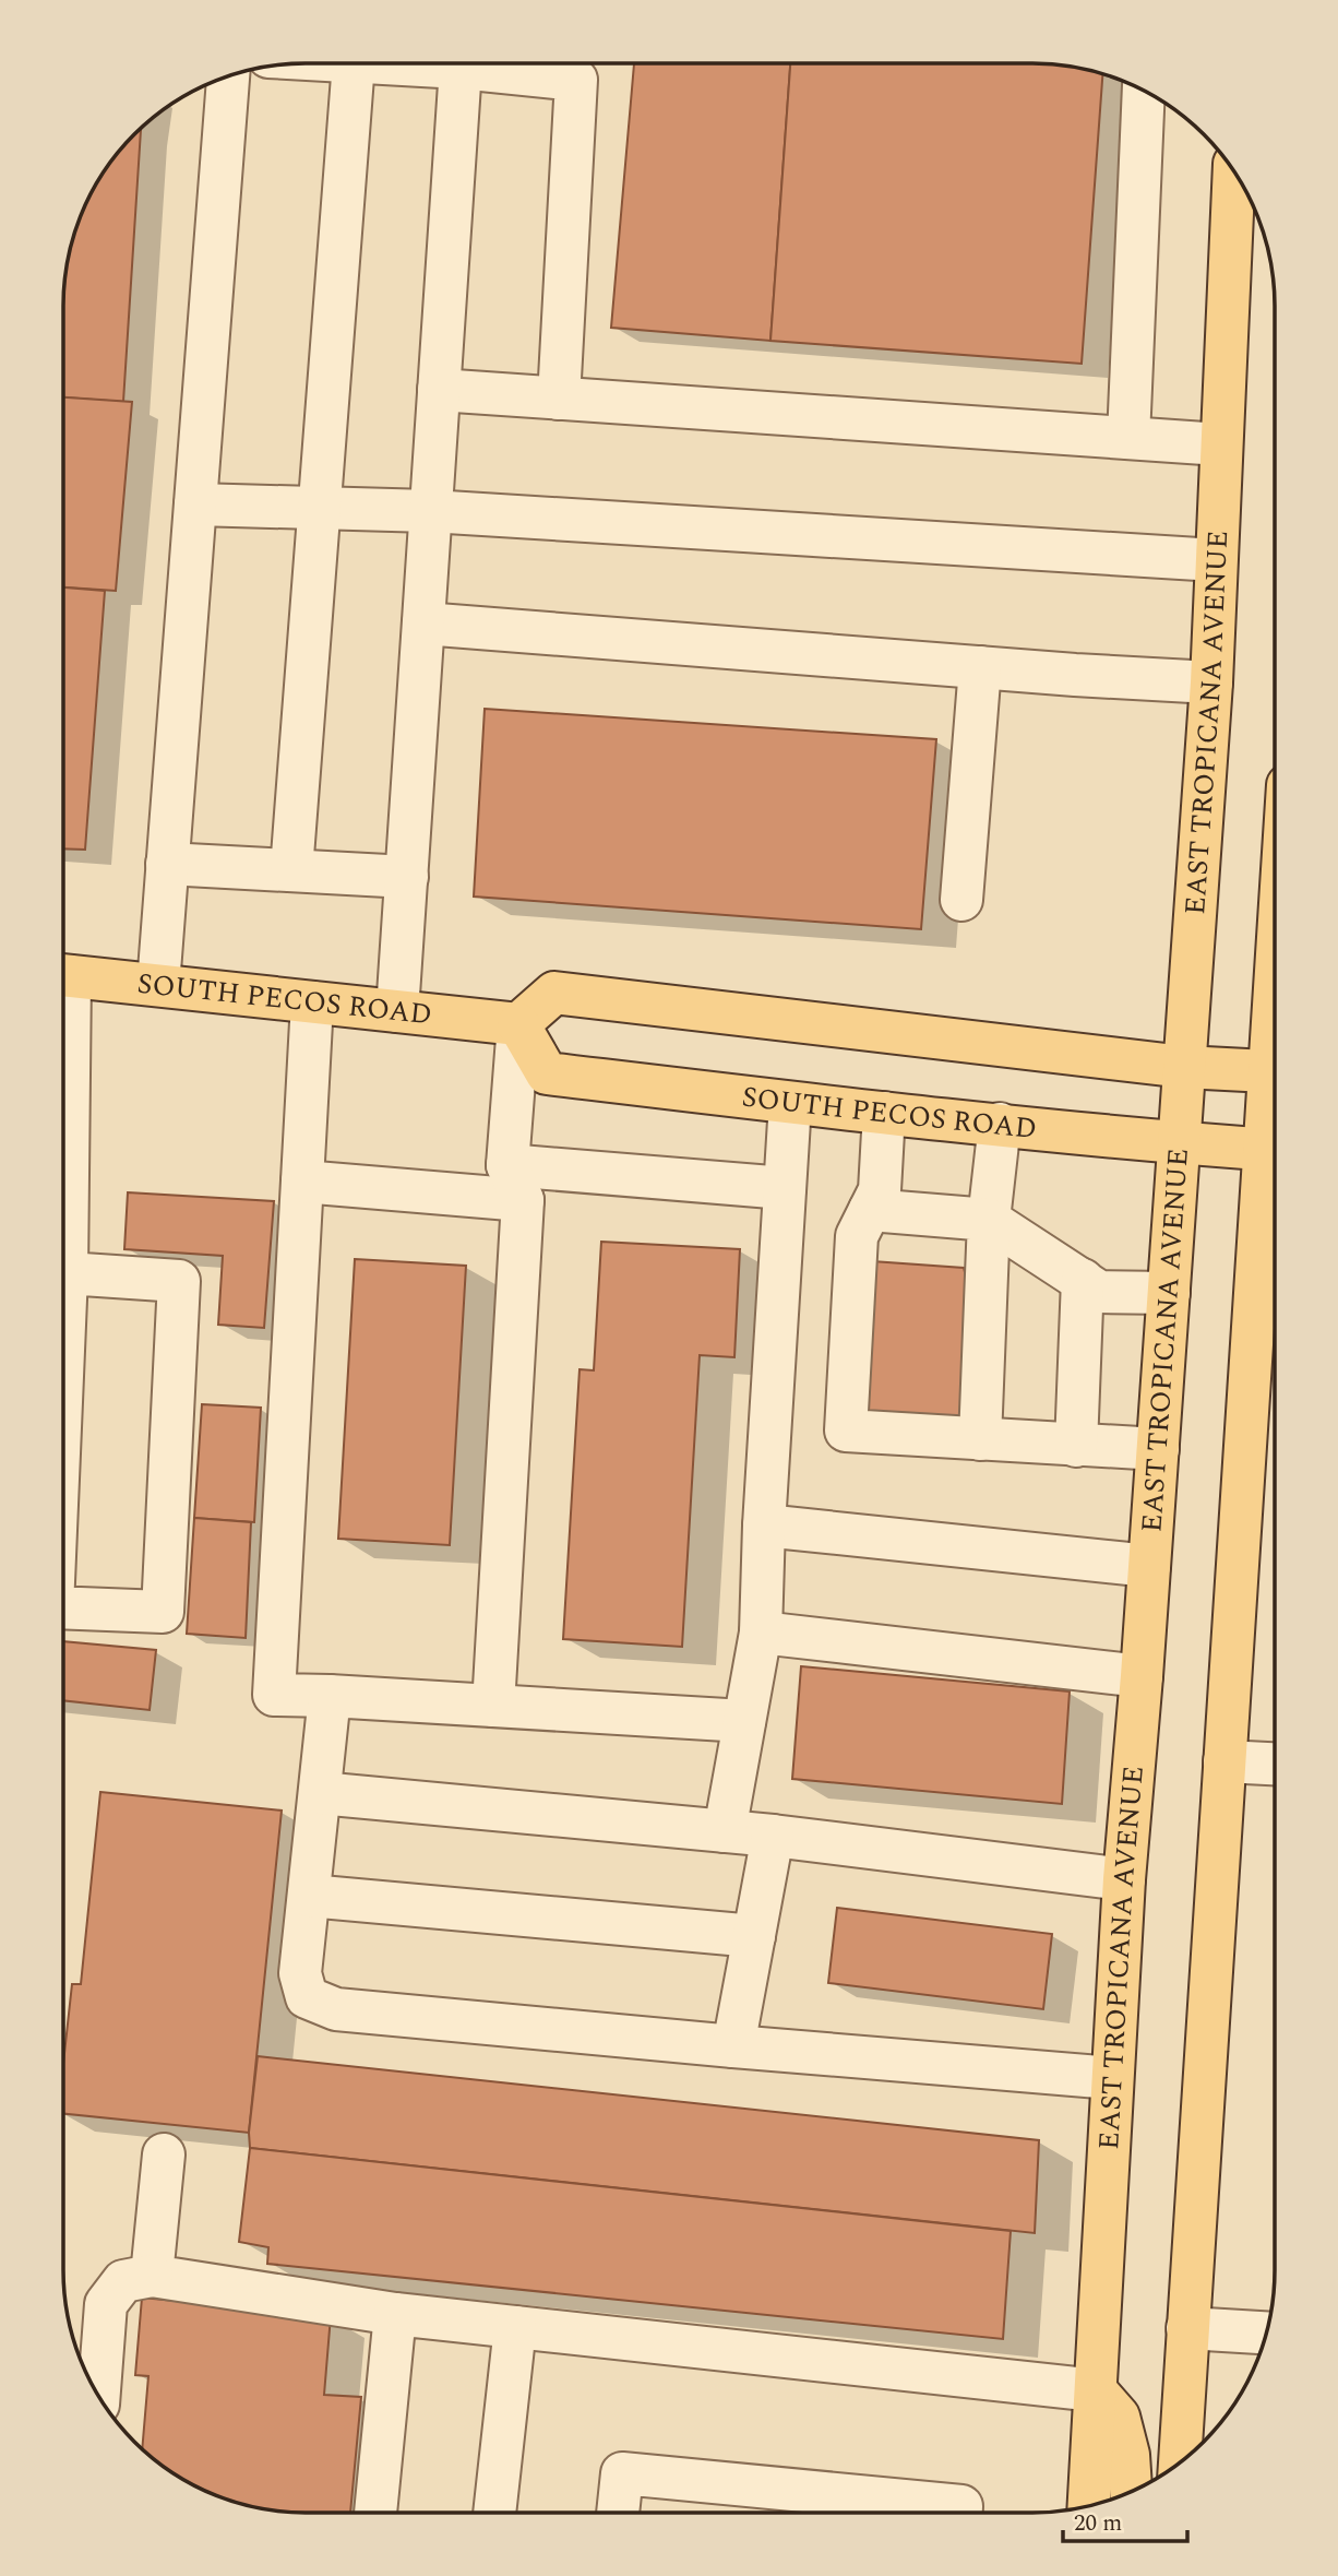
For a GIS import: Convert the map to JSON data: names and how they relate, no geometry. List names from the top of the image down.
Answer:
{
  "streets": {
    "main road": ["EAST TROPICANA AVENUE", "SOUTH PECOS ROAD"]
  },
  "crossings": [
    ["EAST TROPICANA AVENUE", "SOUTH PECOS ROAD"]
  ],
  "scale_bar": "20 m"
}
